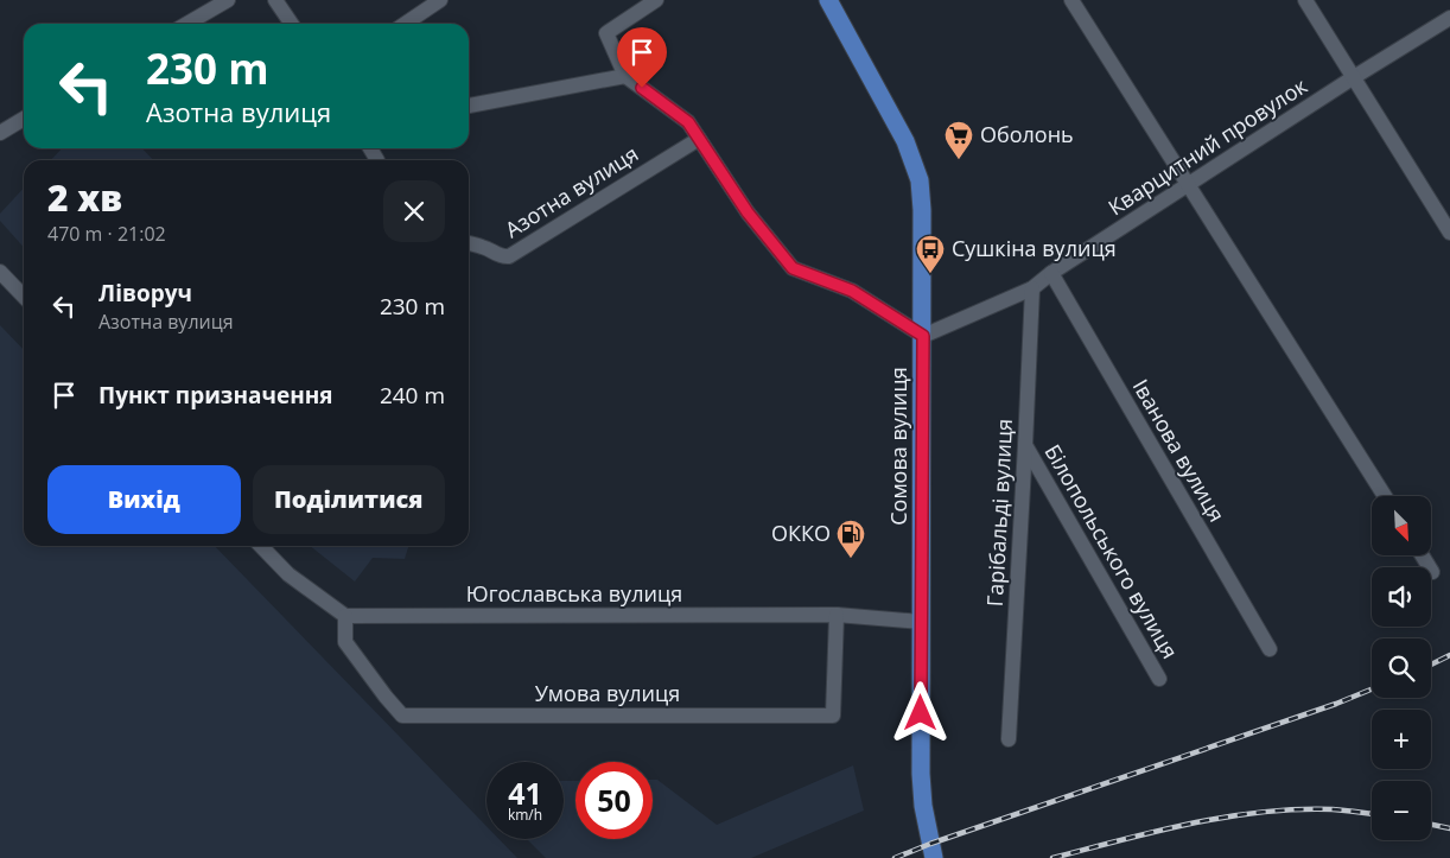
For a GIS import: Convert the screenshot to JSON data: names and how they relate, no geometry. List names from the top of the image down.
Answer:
{
  "streets": {
    "main road": ["Сомова вулиця"],
    "street": [
      "Кварцитний провулок",
      "Азотна вулиця",
      "Іванова вулиця",
      "Гарібальді вулиця",
      "Білопольського вулиця",
      "Югославська вулиця",
      "Умова вулиця"
    ]
  },
  "crossings": [
    ["Кварцитний провулок", "Сомова вулиця"],
    ["Кварцитний провулок", "Іванова вулиця"],
    ["Кварцитний провулок", "Гарібальді вулиця"],
    ["Сомова вулиця", "Югославська вулиця"],
    ["Гарібальді вулиця", "Білопольського вулиця"],
    ["Югославська вулиця", "Умова вулиця"]
  ],
  "places": {
    "supermarket": ["Оболонь"],
    "bus stop": ["Сушкіна вулиця"],
    "fuel station": ["ОККО"]
  },
  "north": "bottom right",
  "page": {
    "turn": ["230 m", "Азотна вулиця"],
    "heading": ["2 хв", "470 m · 21:02"],
    "list": [
      {
        "name": "Ліворуч",
        "note": "Азотна вулиця",
        "value": "230 m"
      },
      {
        "name": "Пункт призначення",
        "value": "240 m"
      }
    ],
    "buttons": ["Вихід", "Поділитися"],
    "map_buttons": ["+", "−"],
    "speed": "41 km/h",
    "limit": "50"
  }
}
